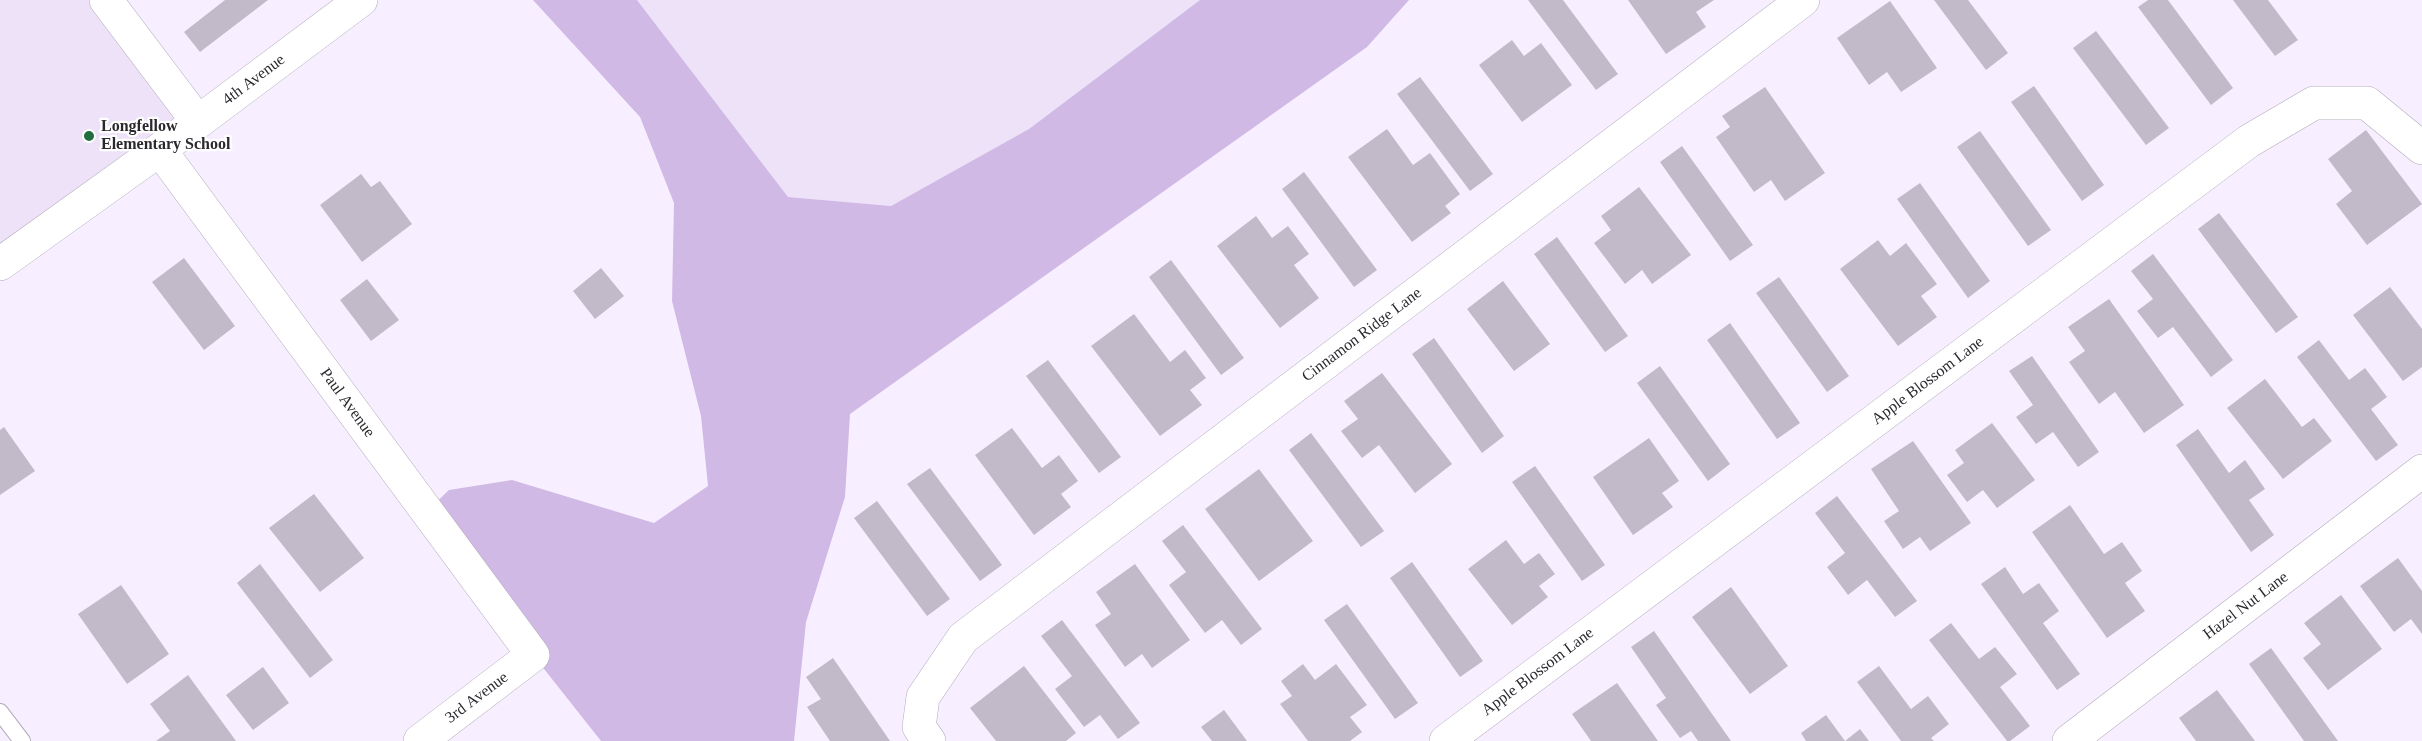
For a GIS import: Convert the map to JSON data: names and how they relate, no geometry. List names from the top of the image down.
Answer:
{
  "streets": {
    "street": [
      "4th Avenue",
      "Cinnamon Ridge Lane",
      "Apple Blossom Lane",
      "Paul Avenue",
      "Hazel Nut Lane",
      "3rd Avenue"
    ]
  },
  "crossings": [
    ["4th Avenue", "Paul Avenue"],
    ["Paul Avenue", "3rd Avenue"]
  ],
  "places": ["Longfellow Elementary School"]
}
